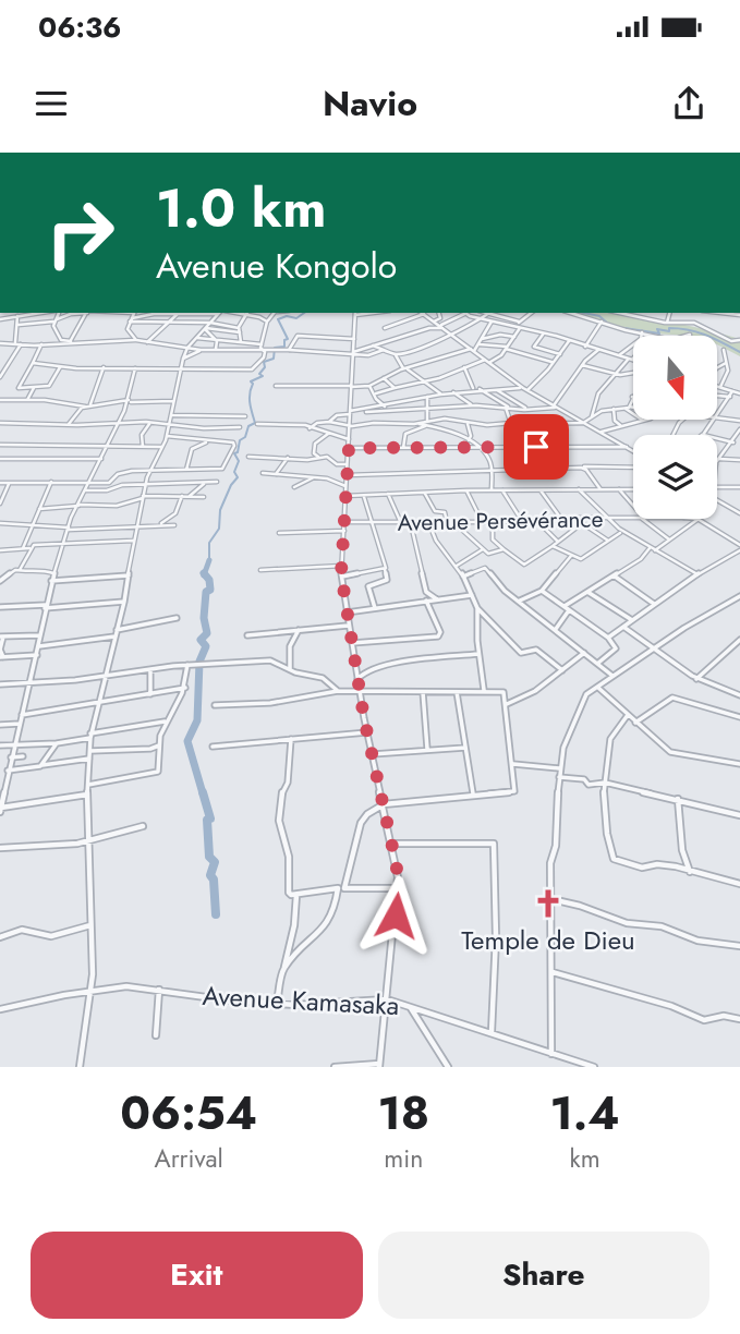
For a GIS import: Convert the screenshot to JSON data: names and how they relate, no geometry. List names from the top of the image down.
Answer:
{
  "streets": {
    "street": ["Avenue Persévérance", "Avenue Kamasaka"]
  },
  "places": {
    "church": ["Temple de Dieu"]
  },
  "north": "bottom",
  "page": {
    "status": "06:36",
    "header": "Navio",
    "turn": ["1.0 km", "Avenue Kongolo"],
    "eta": [
      "06:54",
      "Arrival",
      "18",
      "min",
      "1.4",
      "km"
    ],
    "buttons": ["Exit", "Share"]
  }
}
